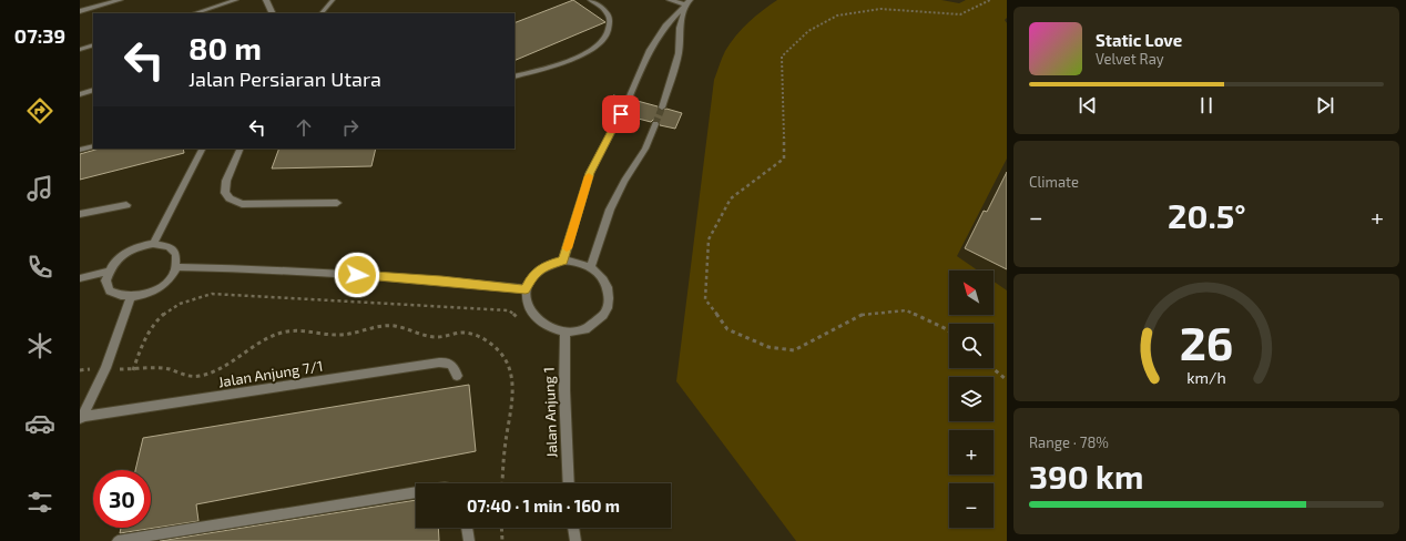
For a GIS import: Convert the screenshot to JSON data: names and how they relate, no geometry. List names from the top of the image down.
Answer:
{
  "streets": {
    "street": ["Jalan Anjung 7/1", "Jalan Anjung 1"]
  },
  "north": "top left",
  "page": {
    "tabs": "07:39",
    "turn": ["80 m", "Jalan Persiaran Utara"],
    "song": ["Static Love", "Velvet Ray"],
    "tile": [
      "Climate",
      ["Range · 78%", "390 km"]
    ],
    "heat": ["−", "20.5°", "+"],
    "map_buttons": ["+", "−"],
    "limit": "30",
    "trip": "07:40 · 1 min · 160 m",
    "gauge": ["26", "km/h"]
  }
}
